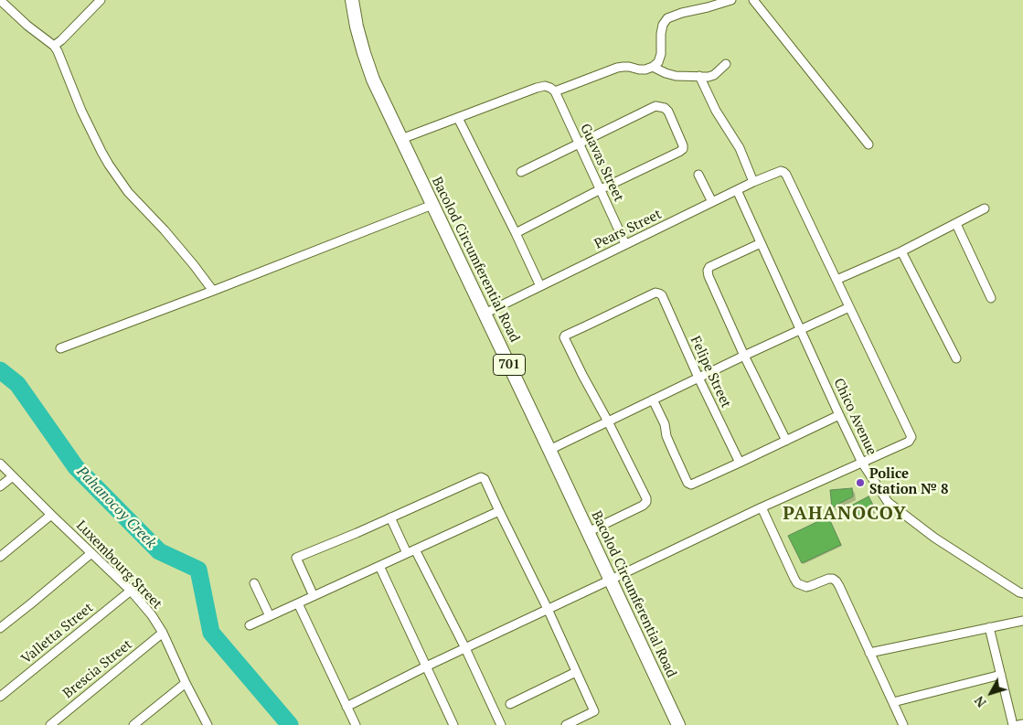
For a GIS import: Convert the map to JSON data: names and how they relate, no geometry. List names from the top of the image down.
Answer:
{
  "streets": {
    "main road": ["Bacolod Circumferential Road", "701"],
    "street": [
      "Guavas Street",
      "Pears Street",
      "Felipe Street",
      "Chico Avenue",
      "Luxembourg Street",
      "Valletta Street",
      "Brescia Street"
    ]
  },
  "crossings": [
    ["Guavas Street", "Pears Street"],
    ["Pears Street", "Bacolod Circumferential Road"],
    ["Pears Street", "Chico Avenue"],
    ["Luxembourg Street", "Valletta Street"],
    ["Luxembourg Street", "Brescia Street"]
  ],
  "districts": ["PAHANOCOY"],
  "water": ["Pahanocoy Creek"],
  "places": ["Police Station № 8"],
  "north": "bottom left"
}
